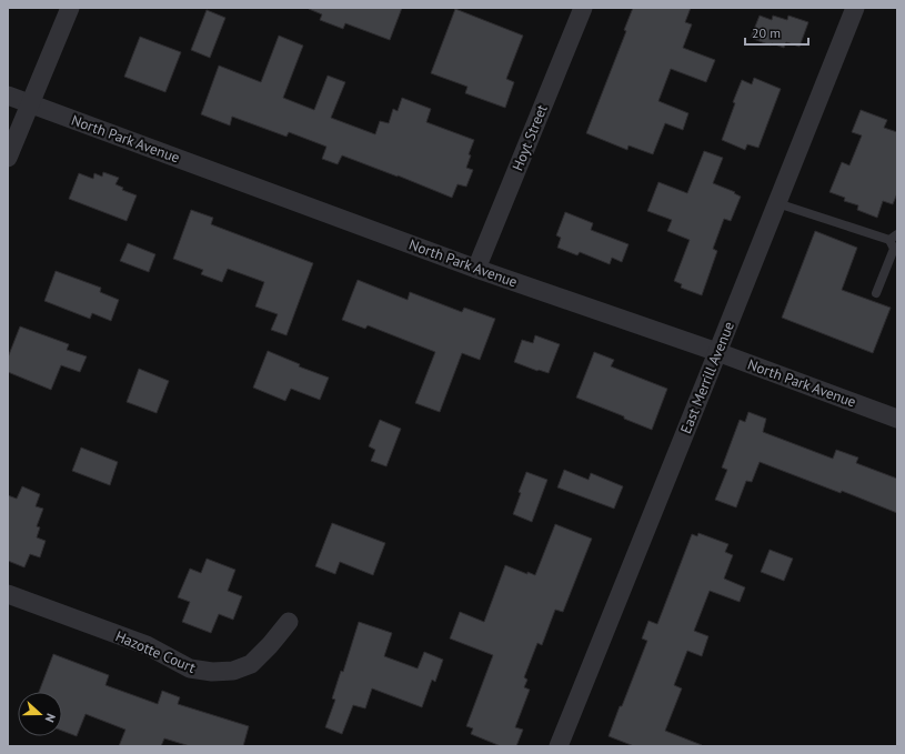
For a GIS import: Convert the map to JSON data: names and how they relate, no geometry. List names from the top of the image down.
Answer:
{
  "streets": {
    "street": [
      "Hoyt Street",
      "North Park Avenue",
      "East Merrill Avenue",
      "Hazotte Court"
    ]
  },
  "crossings": [
    ["Hoyt Street", "North Park Avenue"],
    ["North Park Avenue", "East Merrill Avenue"]
  ],
  "scale_bar": "20 m",
  "north": "right"
}
